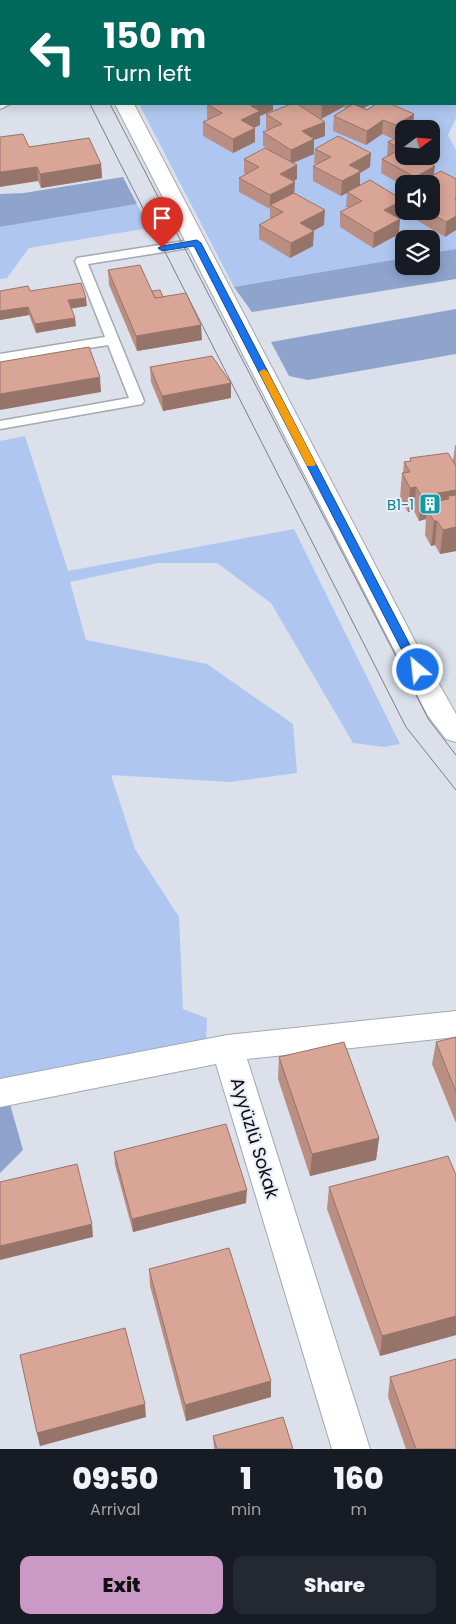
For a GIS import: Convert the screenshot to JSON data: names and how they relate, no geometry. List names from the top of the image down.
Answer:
{
  "streets": {
    "street": ["Ayyüzlü Sokak"]
  },
  "places": {
    "building": ["B1-1"]
  },
  "north": "right",
  "page": {
    "turn": ["150 m", "Turn left"],
    "eta": [
      "09:50",
      "Arrival",
      "1",
      "min",
      "160",
      "m"
    ],
    "buttons": ["Exit", "Share"]
  }
}
